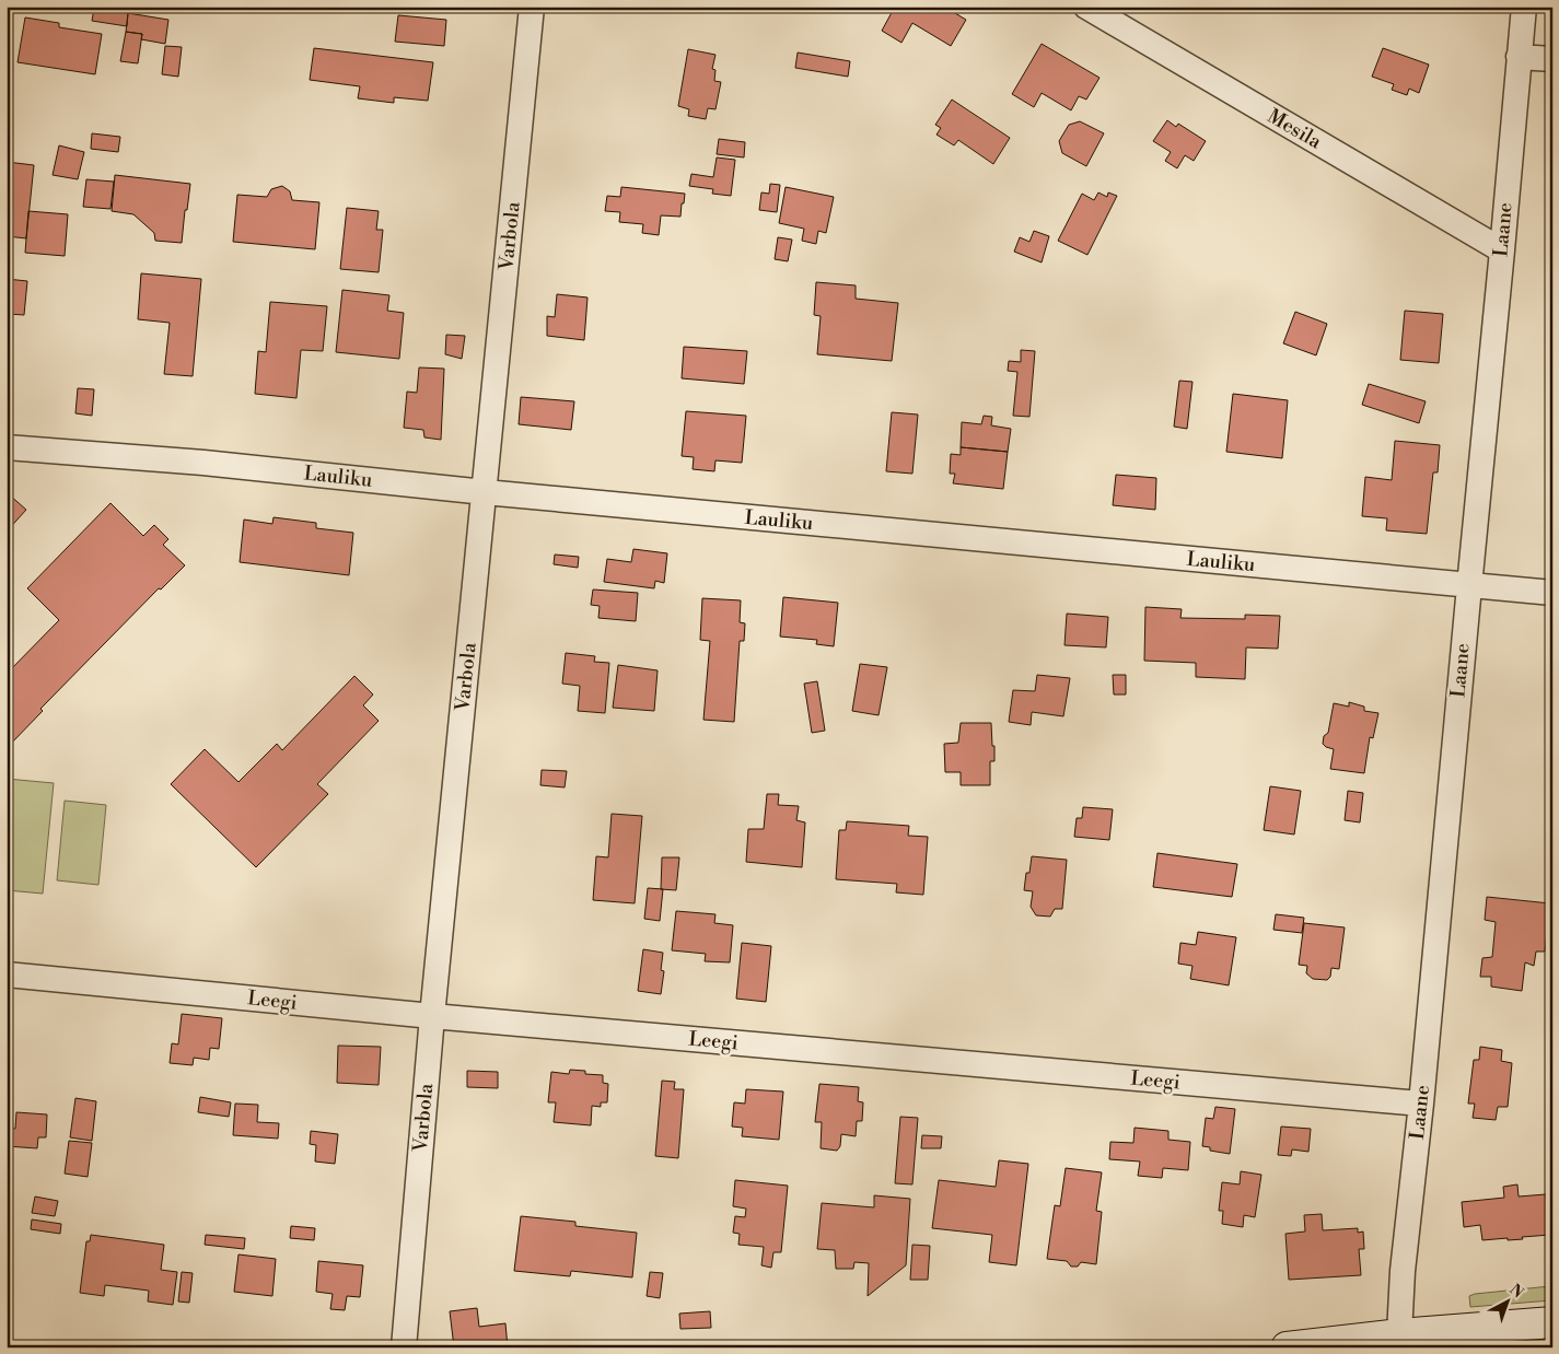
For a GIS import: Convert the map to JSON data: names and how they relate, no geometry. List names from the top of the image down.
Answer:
{
  "streets": {
    "street": [
      "Mesila",
      "Laane",
      "Varbola",
      "Lauliku",
      "Leegi"
    ]
  },
  "crossings": [
    ["Mesila", "Laane"],
    ["Laane", "Lauliku"],
    ["Laane", "Leegi"],
    ["Varbola", "Lauliku"],
    ["Varbola", "Leegi"]
  ],
  "north": "top right"
}
